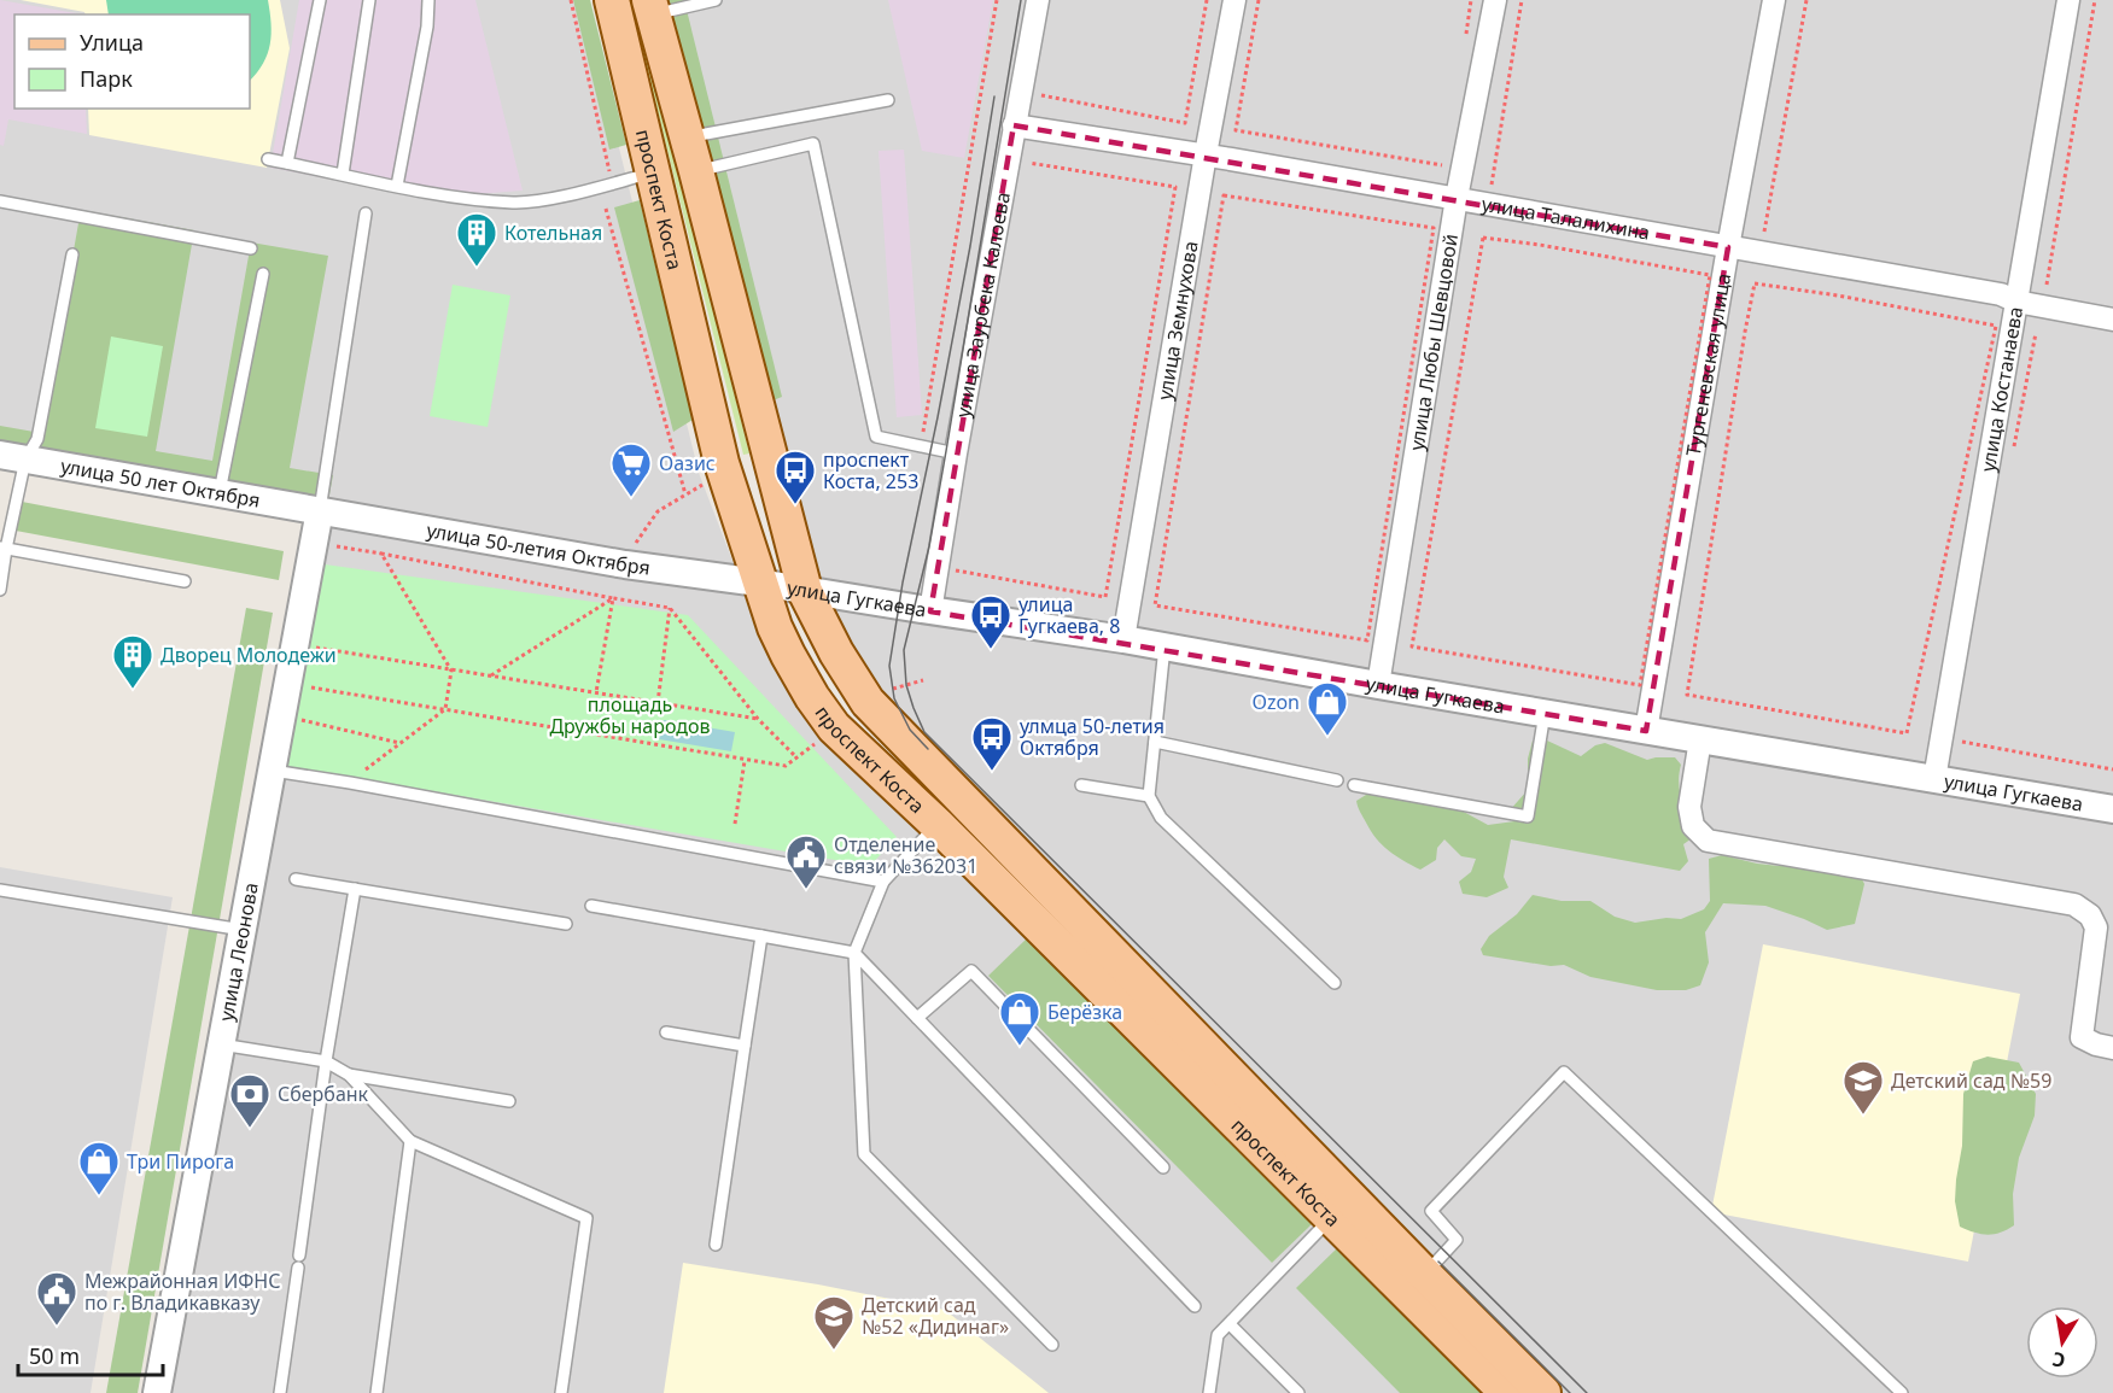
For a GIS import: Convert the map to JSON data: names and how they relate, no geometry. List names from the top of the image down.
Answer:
{
  "streets": {
    "main road": ["проспект Коста"],
    "street": [
      "улица Талалихина",
      "улица Заурбека Калоева",
      "улица Земнухова",
      "улица Любы Шевцовой",
      "Тургеневская улица",
      "улица Костанаева",
      "улица 50 лет Октября",
      "улица 50-летия Октября",
      "улица Гугкаева",
      "улица Леонова"
    ]
  },
  "crossings": [
    ["проспект Коста", "улица 50-летия Октября"],
    ["проспект Коста", "улица Гугкаева"],
    ["улица Талалихина", "улица Заурбека Калоева"],
    ["улица Талалихина", "улица Земнухова"],
    ["улица Талалихина", "улица Любы Шевцовой"],
    ["улица Талалихина", "Тургеневская улица"],
    ["улица Талалихина", "улица Костанаева"],
    ["улица Заурбека Калоева", "улица Гугкаева"],
    ["улица Земнухова", "улица Гугкаева"],
    ["улица Любы Шевцовой", "улица Гугкаева"],
    ["Тургеневская улица", "улица Гугкаева"],
    ["улица Костанаева", "улица Гугкаева"],
    ["улица 50 лет Октября", "улица 50-летия Октября"],
    ["улица 50 лет Октября", "улица Леонова"],
    ["улица 50-летия Октября", "улица Гугкаева"],
    ["улица 50-летия Октября", "улица Леонова"]
  ],
  "parks": ["площадь Дружбы народов"],
  "places": {
    "building": ["Котельная", "Дворец Молодежи"],
    "supermarket": ["Оазис"],
    "bus stop": ["проспект Коста, 253", "улица Гугкаева, 8", "улмца 50-летия Октября"],
    "shop": ["Ozon", "Берёзка", "Три Пирога"],
    "public building": ["Отделение связи №362031", "Межрайонная ИФНС по г. Владикавказу"],
    "school or university": ["Детский сад №59", "Детский сад №52 «Дидинаг»"],
    "bank": ["Сбербанк"]
  },
  "legend": ["Улица", "Парк"],
  "scale_bar": "50 m",
  "north": "bottom"
}
